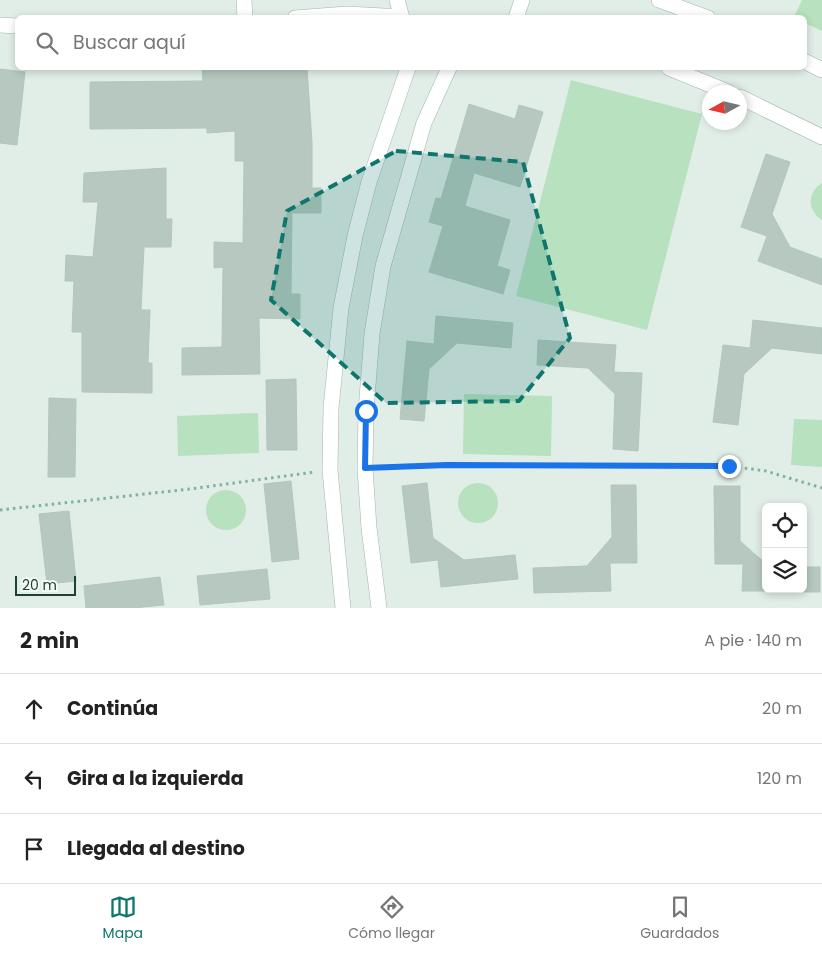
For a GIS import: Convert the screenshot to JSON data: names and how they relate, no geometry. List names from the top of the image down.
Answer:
{
  "scale_bar": "20 m",
  "north": "left",
  "page": {
    "search": "Buscar aquí",
    "scale": "20 m",
    "heading": ["2 min", "A pie · 140 m"],
    "list": [
      ["Continúa", "20 m"],
      ["Gira a la izquierda", "120 m"],
      "Llegada al destino"
    ],
    "nav": ["Mapa", "Cómo llegar", "Guardados"]
  }
}
